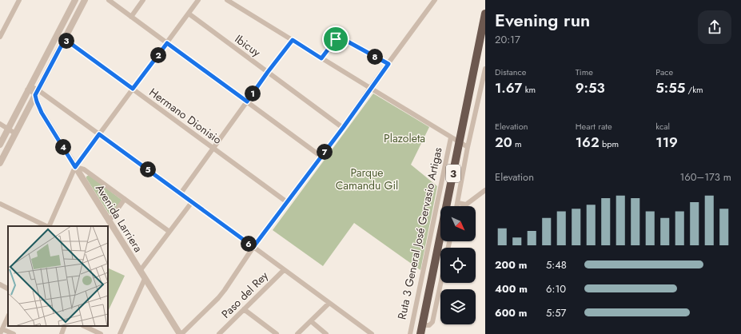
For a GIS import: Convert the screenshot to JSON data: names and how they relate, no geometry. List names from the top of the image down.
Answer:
{
  "streets": {
    "highway": ["3", "Ruta 3 General José Gervasio Artigas"],
    "street": [
      "Ibicuy",
      "Hermano Dionisio",
      "Avenida Larriera",
      "Paso del Rey"
    ]
  },
  "parks": ["Plazoleta", "Parque Camandu Gil"],
  "north": "bottom right",
  "page": {
    "heading": ["Evening run", "20:17"],
    "pins": [
      "3",
      "2",
      "8",
      "1",
      "4",
      "7",
      "5",
      "6"
    ],
    "stats": [
      ["Distance", "1.67 km"],
      ["Time", "9:53"],
      ["Pace", "5:55 /km"],
      ["Elevation", "20 m"],
      ["Heart rate", "162 bpm"],
      ["kcal", "119"]
    ],
    "chart": ["Elevation", "160–173 m"],
    "list": [
      {
        "name": "200 m",
        "note": "5:48"
      },
      {
        "name": "400 m",
        "note": "6:10"
      },
      {
        "name": "600 m",
        "note": "5:57"
      }
    ]
  }
}
